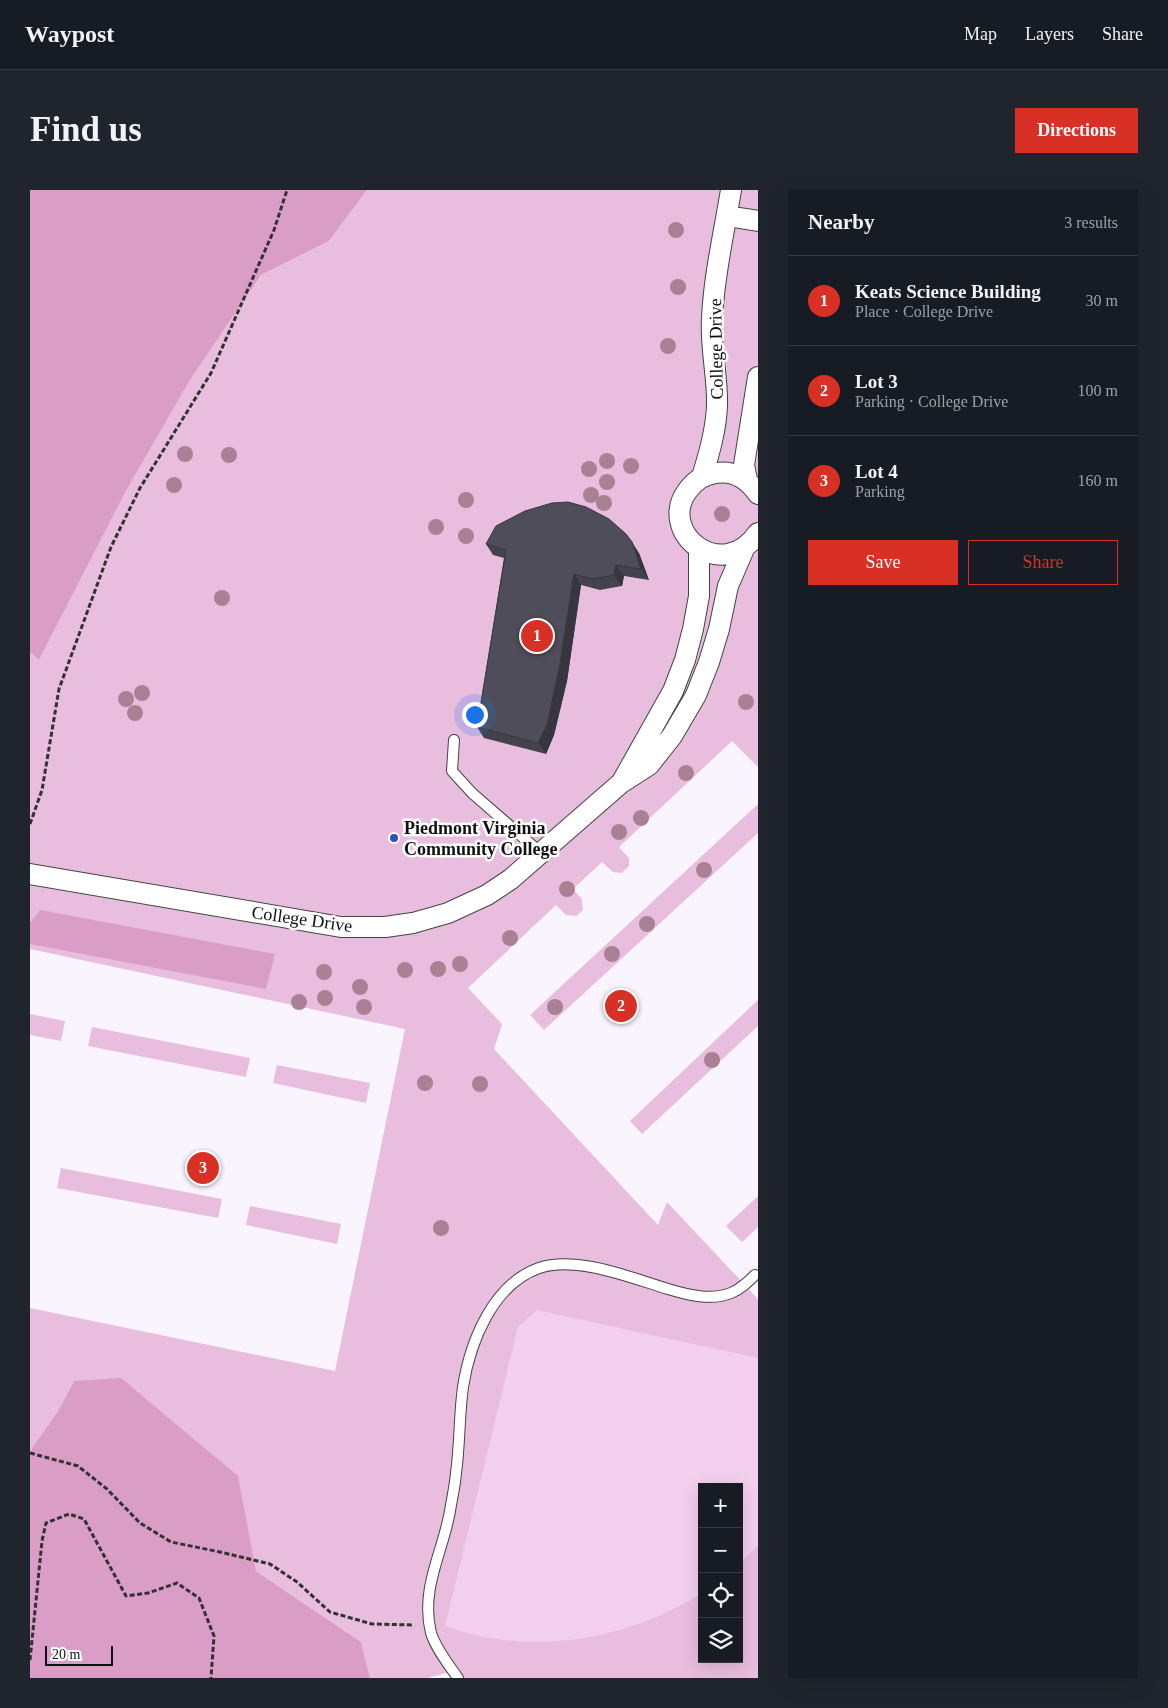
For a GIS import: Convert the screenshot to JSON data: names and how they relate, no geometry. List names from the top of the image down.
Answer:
{
  "streets": {
    "street": ["College Drive"]
  },
  "places": ["Piedmont Virginia Community College"],
  "scale_bar": "20 m",
  "page": {
    "header": "Waypost",
    "nav": ["Map", "Layers", "Share"],
    "buttons": [
      "Directions",
      ["Save", "Share"]
    ],
    "title": "Find us",
    "heading": ["Nearby", "3 results"],
    "list": [
      {
        "mark": "1",
        "name": "Keats Science Building",
        "note": "Place · College Drive",
        "value": "30 m"
      },
      {
        "mark": "2",
        "name": "Lot 3",
        "note": "Parking · College Drive",
        "value": "100 m"
      },
      {
        "mark": "3",
        "name": "Lot 4",
        "note": "Parking",
        "value": "160 m"
      }
    ],
    "pins": ["1", "2", "3"],
    "map_buttons": ["+", "−"],
    "scale": "20 m"
  }
}
